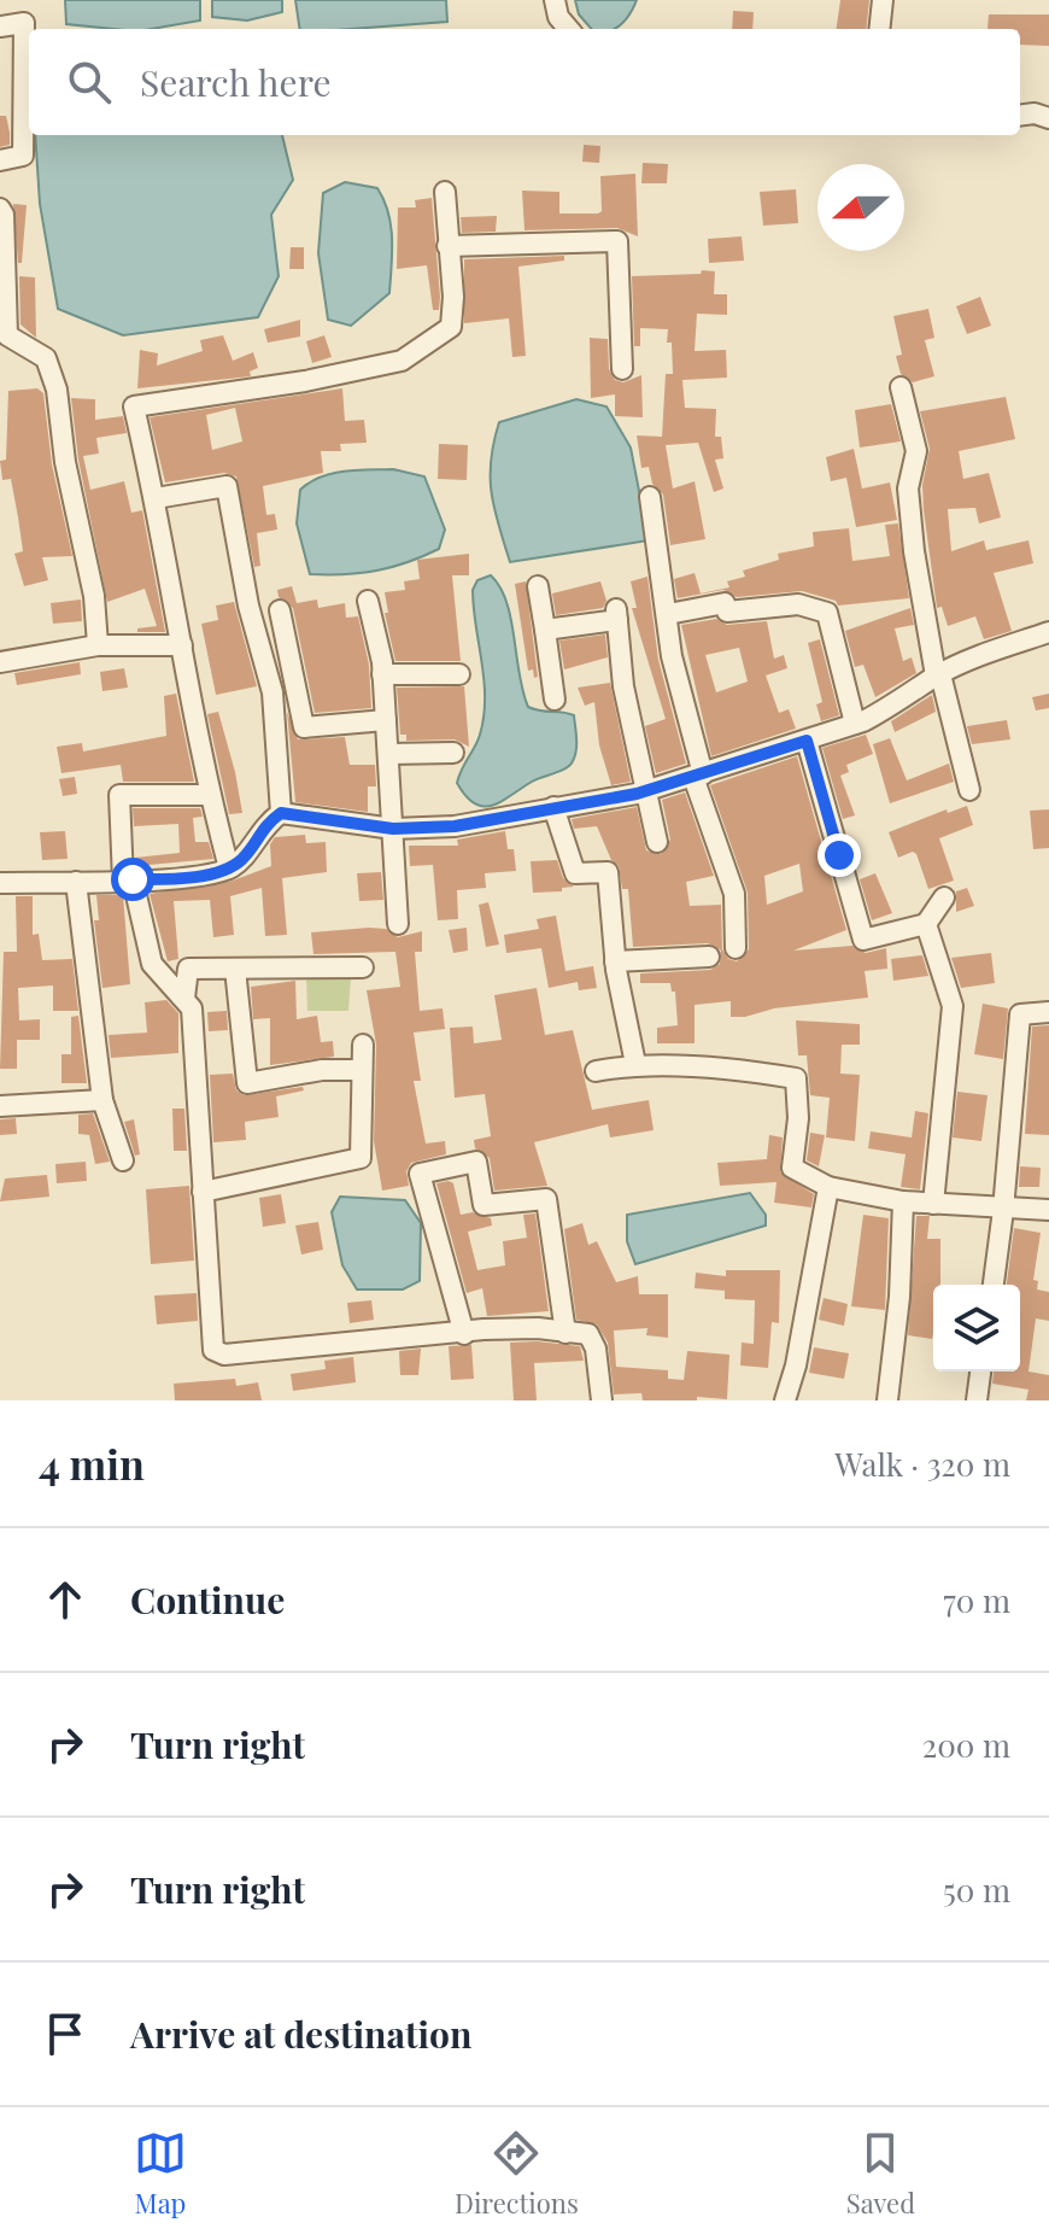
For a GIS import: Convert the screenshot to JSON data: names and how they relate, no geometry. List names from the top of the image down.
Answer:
{
  "north": "left",
  "page": {
    "search": "Search here",
    "heading": ["4 min", "Walk · 320 m"],
    "list": [
      ["Continue", "70 m"],
      ["Turn right", "200 m"],
      ["Turn right", "50 m"],
      "Arrive at destination"
    ],
    "nav": ["Map", "Directions", "Saved"]
  }
}
